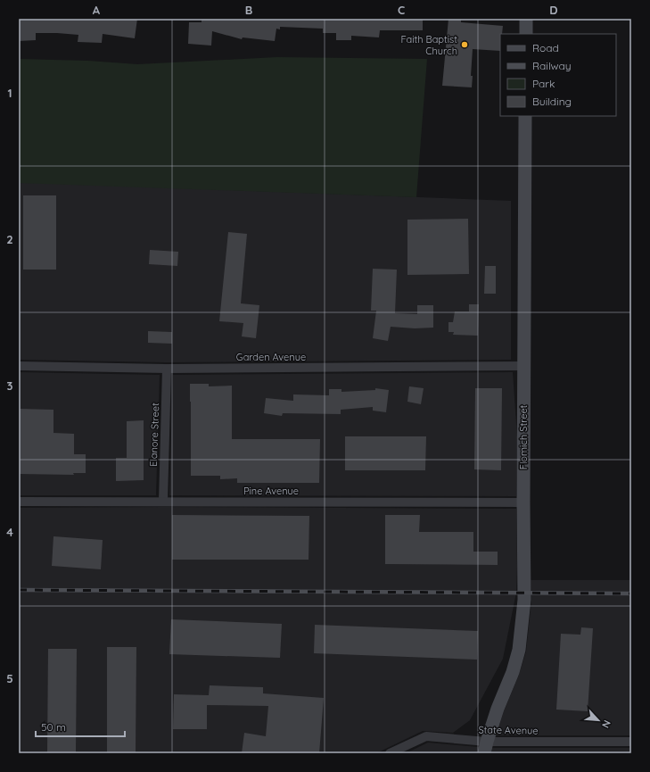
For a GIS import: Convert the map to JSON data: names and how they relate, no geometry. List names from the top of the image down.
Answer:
{
  "streets": {
    "street": [
      "Garden Avenue",
      "Elanore Street",
      "Flomich Street",
      "Pine Avenue",
      "State Avenue"
    ]
  },
  "crossings": [
    ["Garden Avenue", "Elanore Street"],
    ["Garden Avenue", "Flomich Street"],
    ["Elanore Street", "Pine Avenue"],
    ["Flomich Street", "Pine Avenue"],
    ["Flomich Street", "State Avenue"]
  ],
  "places": ["Faith Baptist Church"],
  "legend": [
    "Road",
    "Railway",
    "Park",
    "Building"
  ],
  "scale_bar": "50 m",
  "north": "bottom right",
  "grid": {
    "columns": [
      "A",
      "B",
      "C",
      "D"
    ],
    "rows": [
      "1",
      "2",
      "3",
      "4",
      "5"
    ]
  }
}
